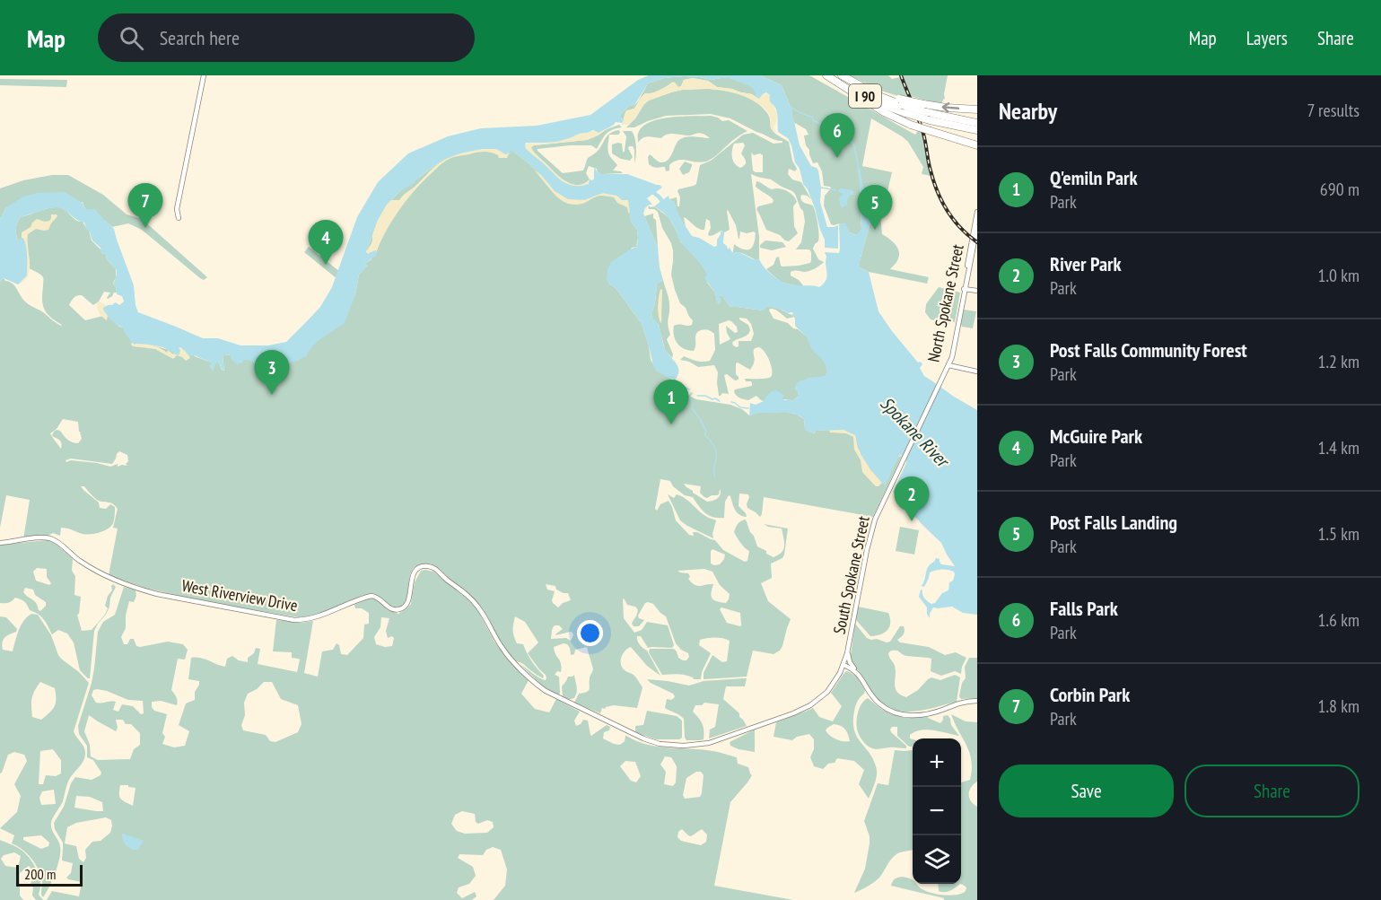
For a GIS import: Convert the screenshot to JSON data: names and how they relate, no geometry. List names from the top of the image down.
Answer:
{
  "streets": {
    "highway": ["I 90"],
    "street": ["North Spokane Street", "South Spokane Street", "West Riverview Drive"]
  },
  "crossings": [
    ["North Spokane Street", "South Spokane Street"],
    ["South Spokane Street", "West Riverview Drive"]
  ],
  "water": ["Spokane River"],
  "scale_bar": "200 m",
  "page": {
    "header": "Map",
    "search": "Search here",
    "nav": ["Map", "Layers", "Share"],
    "heading": ["Nearby", "7 results"],
    "pins": [
      "6",
      "7",
      "5",
      "4",
      "3",
      "1",
      "2"
    ],
    "list": [
      {
        "mark": "1",
        "name": "Q'emiln Park",
        "note": "Park",
        "value": "690 m"
      },
      {
        "mark": "2",
        "name": "River Park",
        "note": "Park",
        "value": "1.0 km"
      },
      {
        "mark": "3",
        "name": "Post Falls Community Forest",
        "note": "Park",
        "value": "1.2 km"
      },
      {
        "mark": "4",
        "name": "McGuire Park",
        "note": "Park",
        "value": "1.4 km"
      },
      {
        "mark": "5",
        "name": "Post Falls Landing",
        "note": "Park",
        "value": "1.5 km"
      },
      {
        "mark": "6",
        "name": "Falls Park",
        "note": "Park",
        "value": "1.6 km"
      },
      {
        "mark": "7",
        "name": "Corbin Park",
        "note": "Park",
        "value": "1.8 km"
      }
    ],
    "map_buttons": ["+", "−"],
    "buttons": ["Save", "Share"],
    "scale": "200 m"
  }
}
